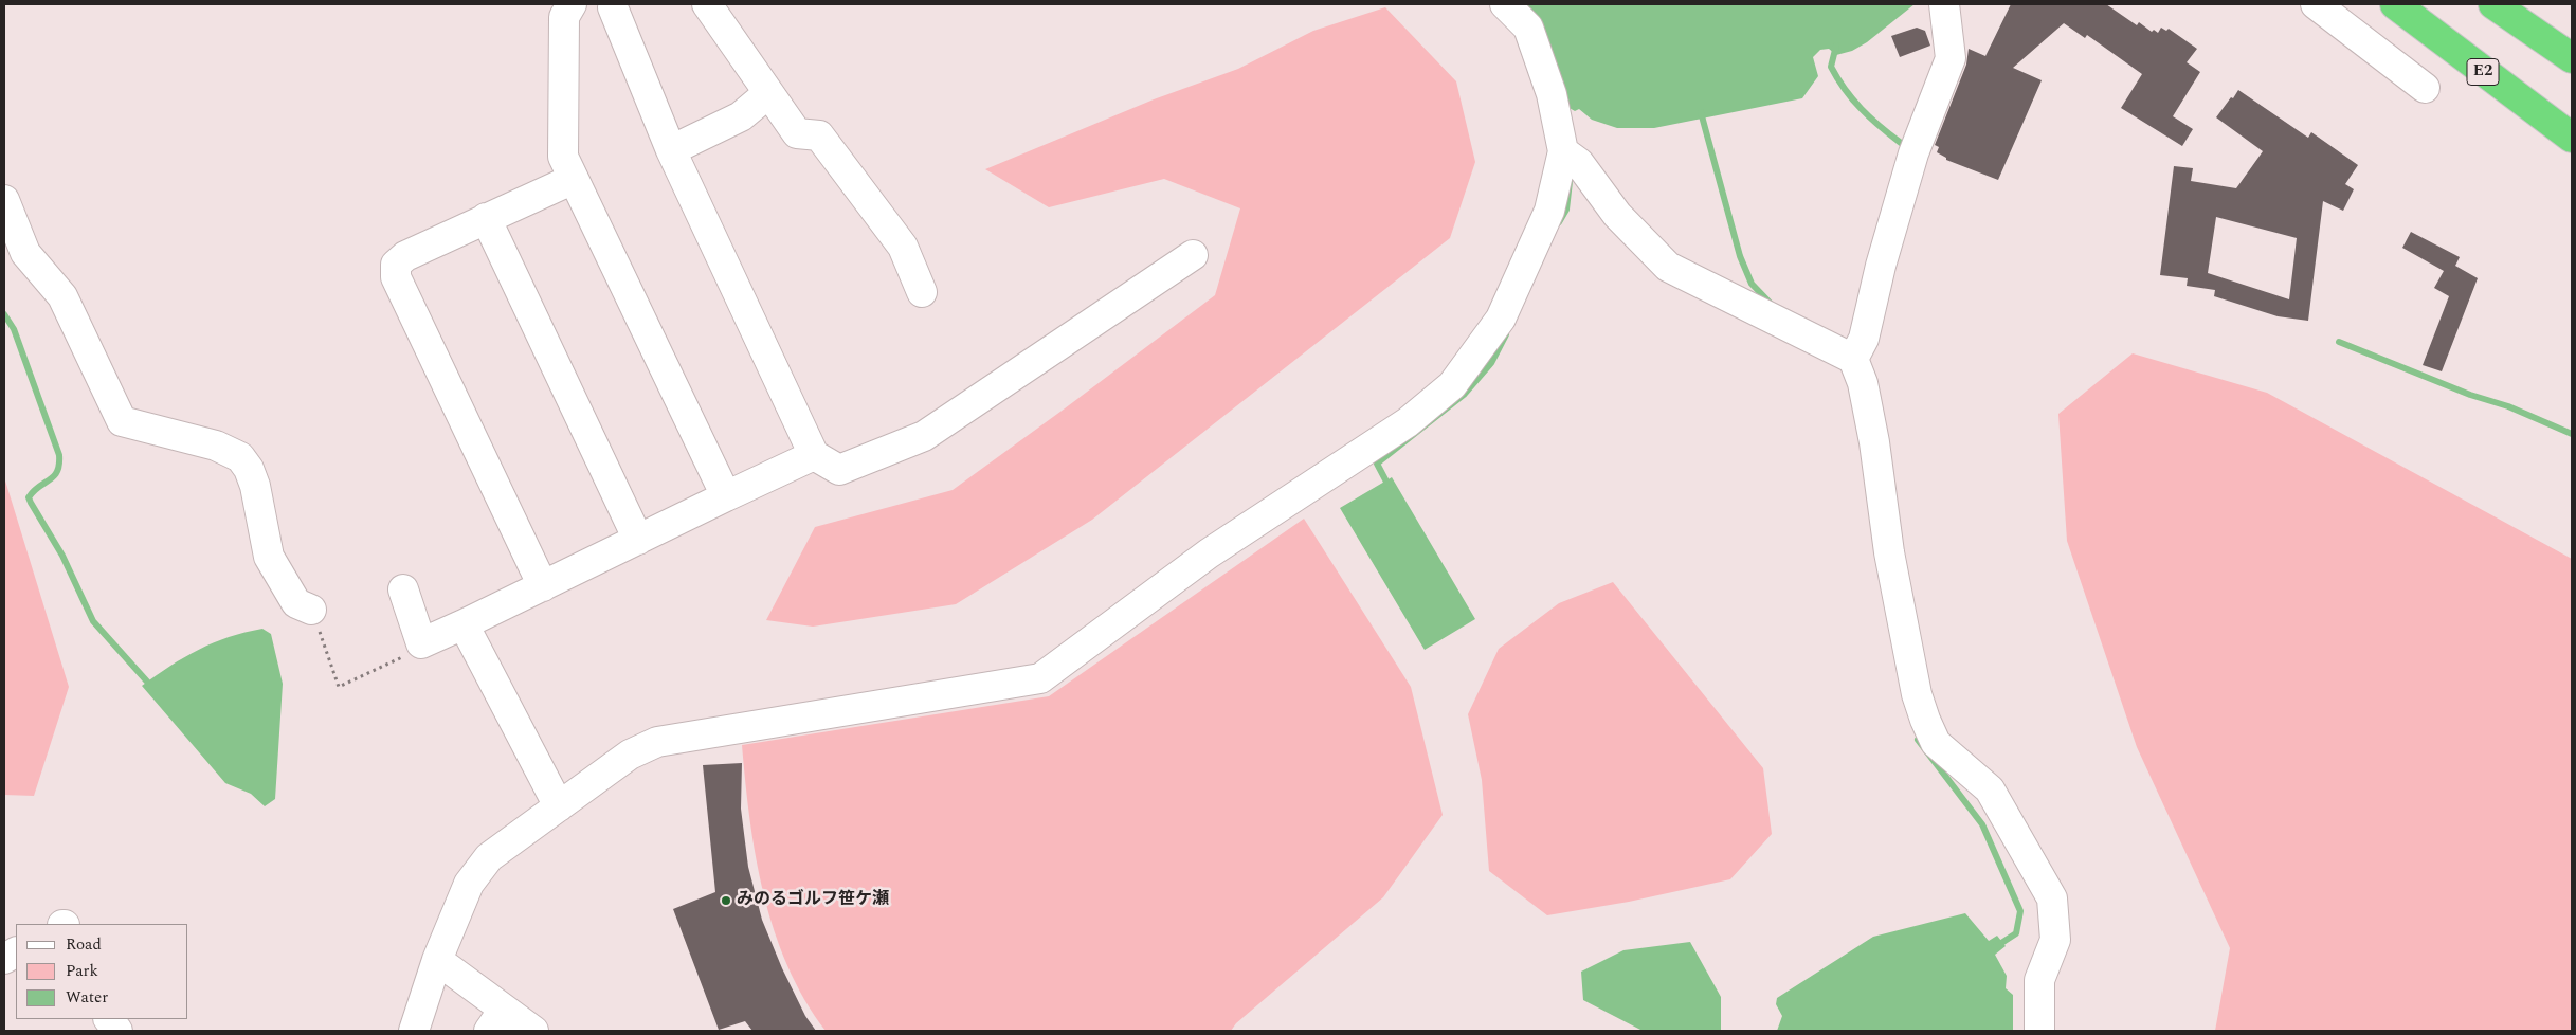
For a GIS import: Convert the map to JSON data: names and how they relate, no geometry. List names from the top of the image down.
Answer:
{
  "streets": {
    "highway": ["E2"]
  },
  "places": ["みのるゴルフ笹ケ瀬"],
  "legend": ["Road", "Park", "Water"]
}
